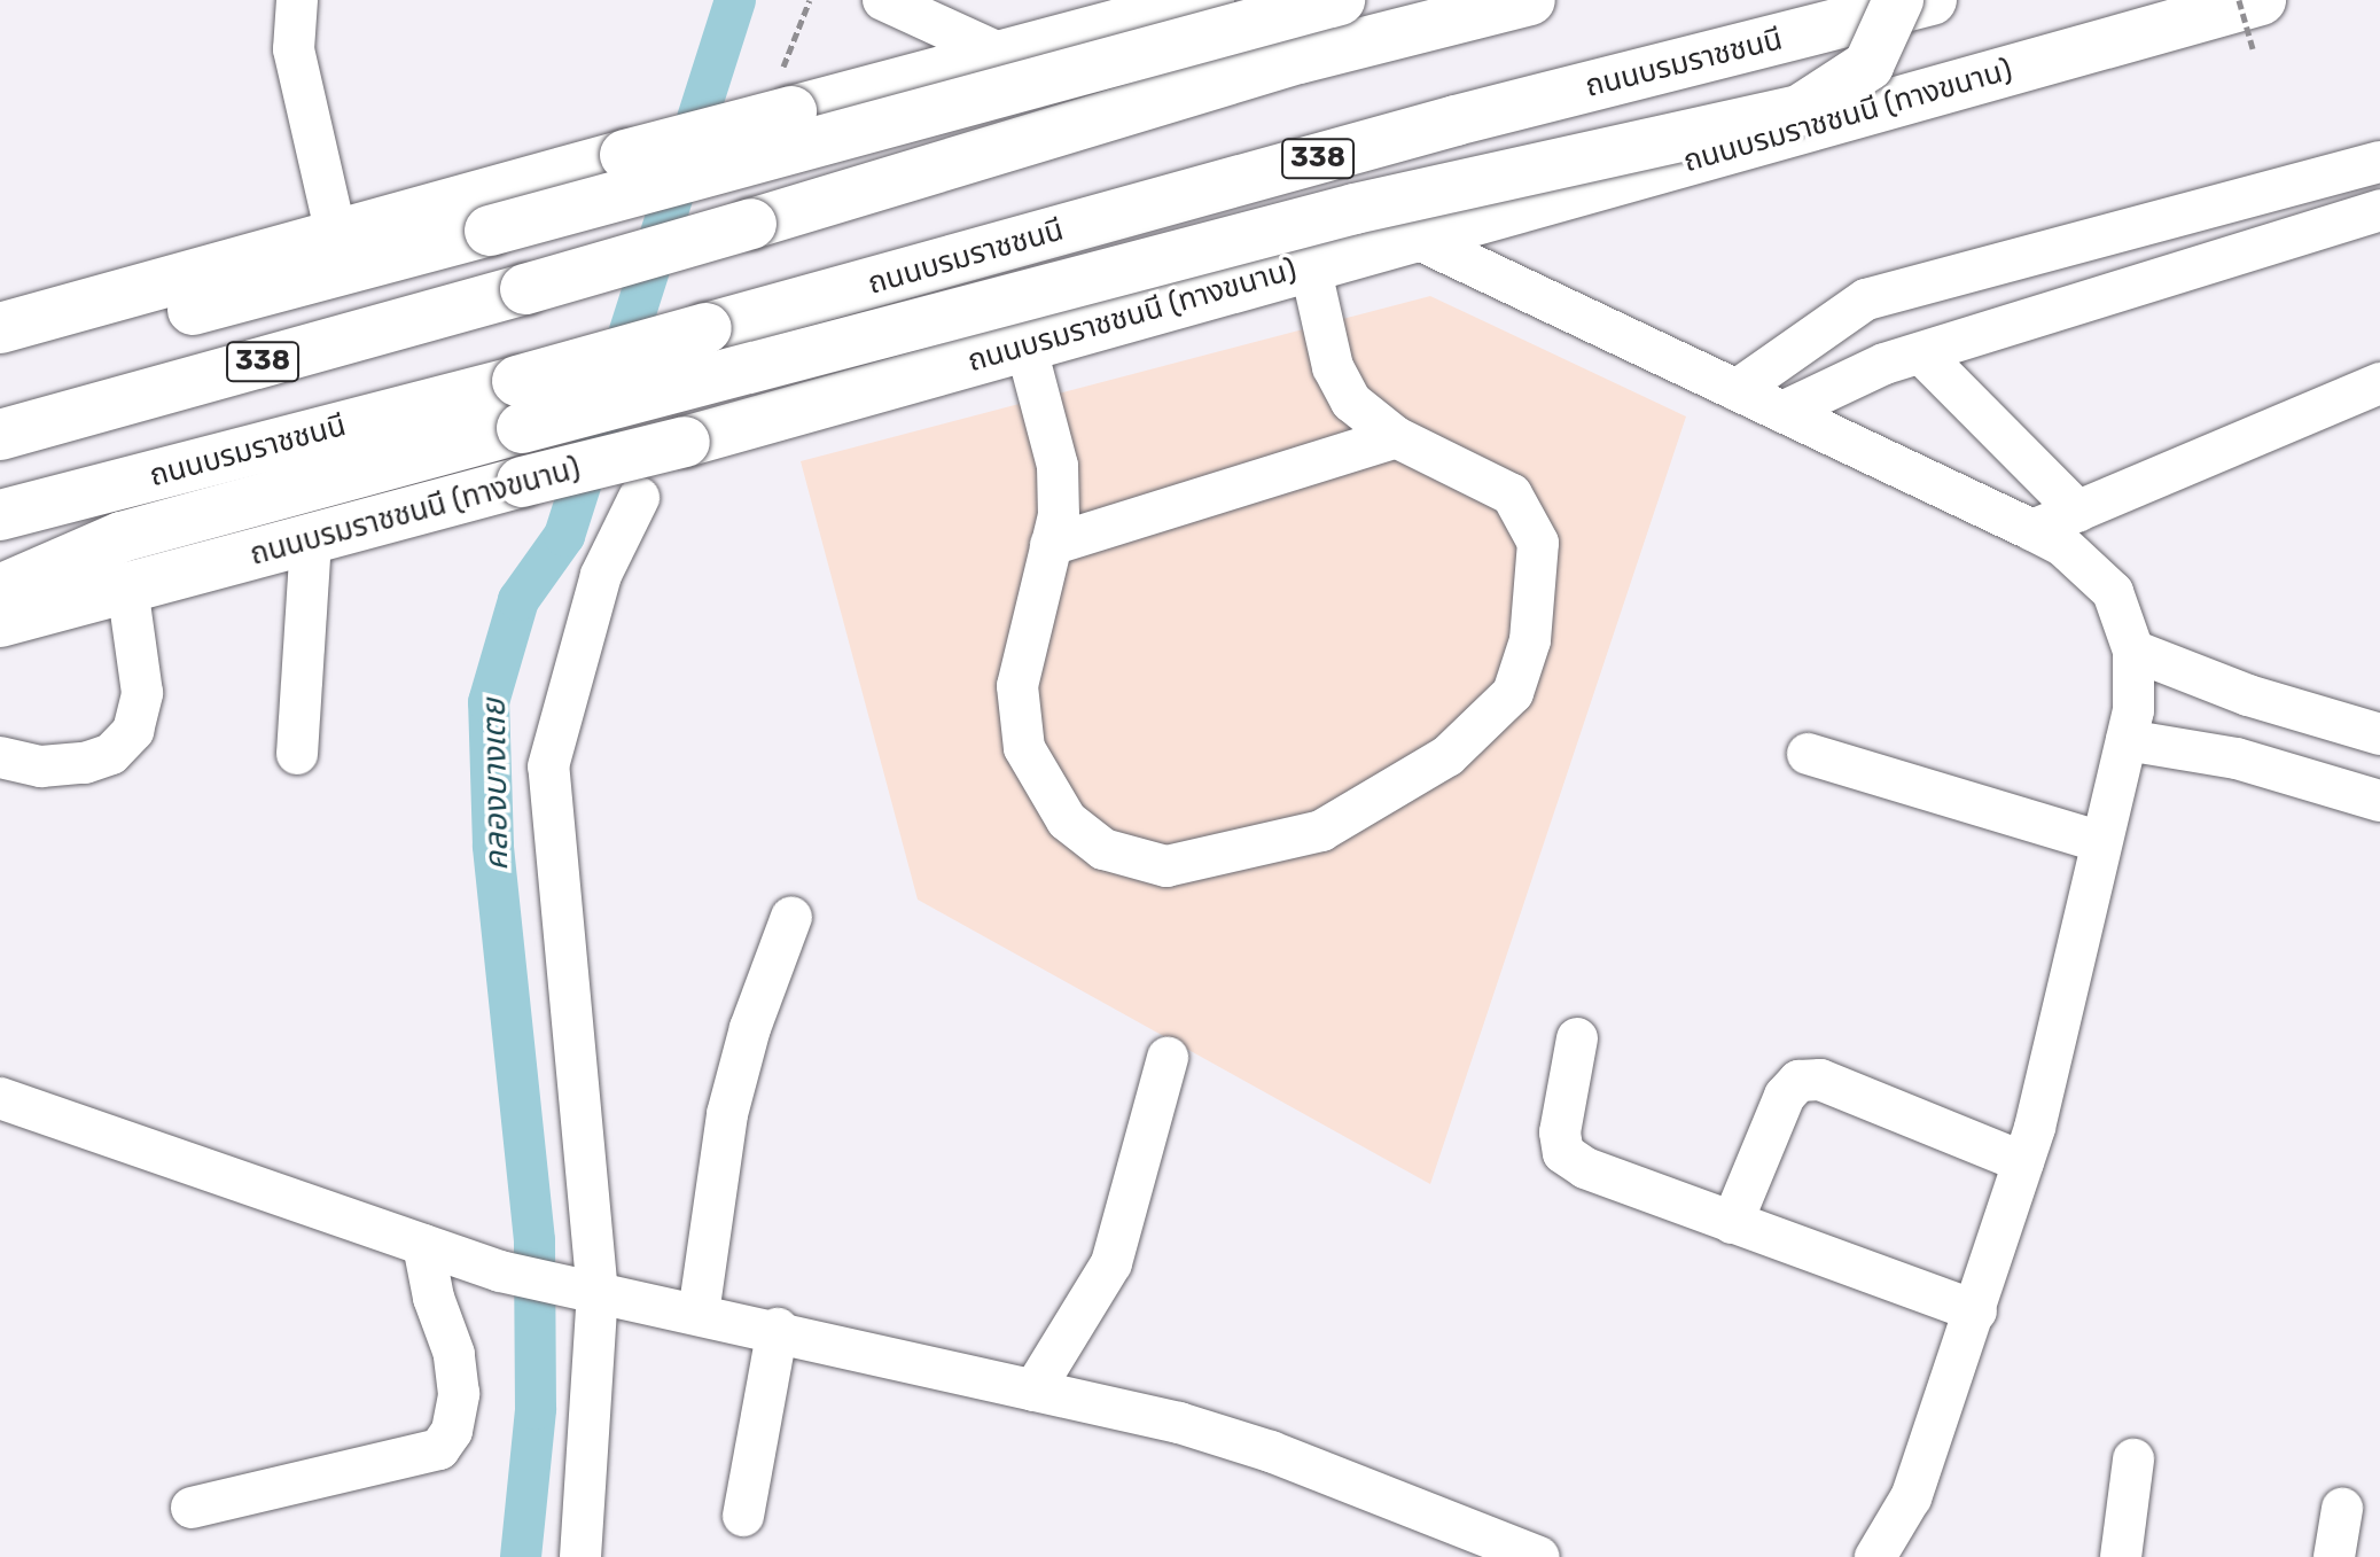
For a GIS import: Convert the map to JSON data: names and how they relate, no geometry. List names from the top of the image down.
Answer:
{
  "streets": {
    "main road": ["ถนนบรมราชชนนี", "ถนนบรมราชชนนี (ทางขนาน)", "338"]
  },
  "water": ["คลองบางเตย"]
}
